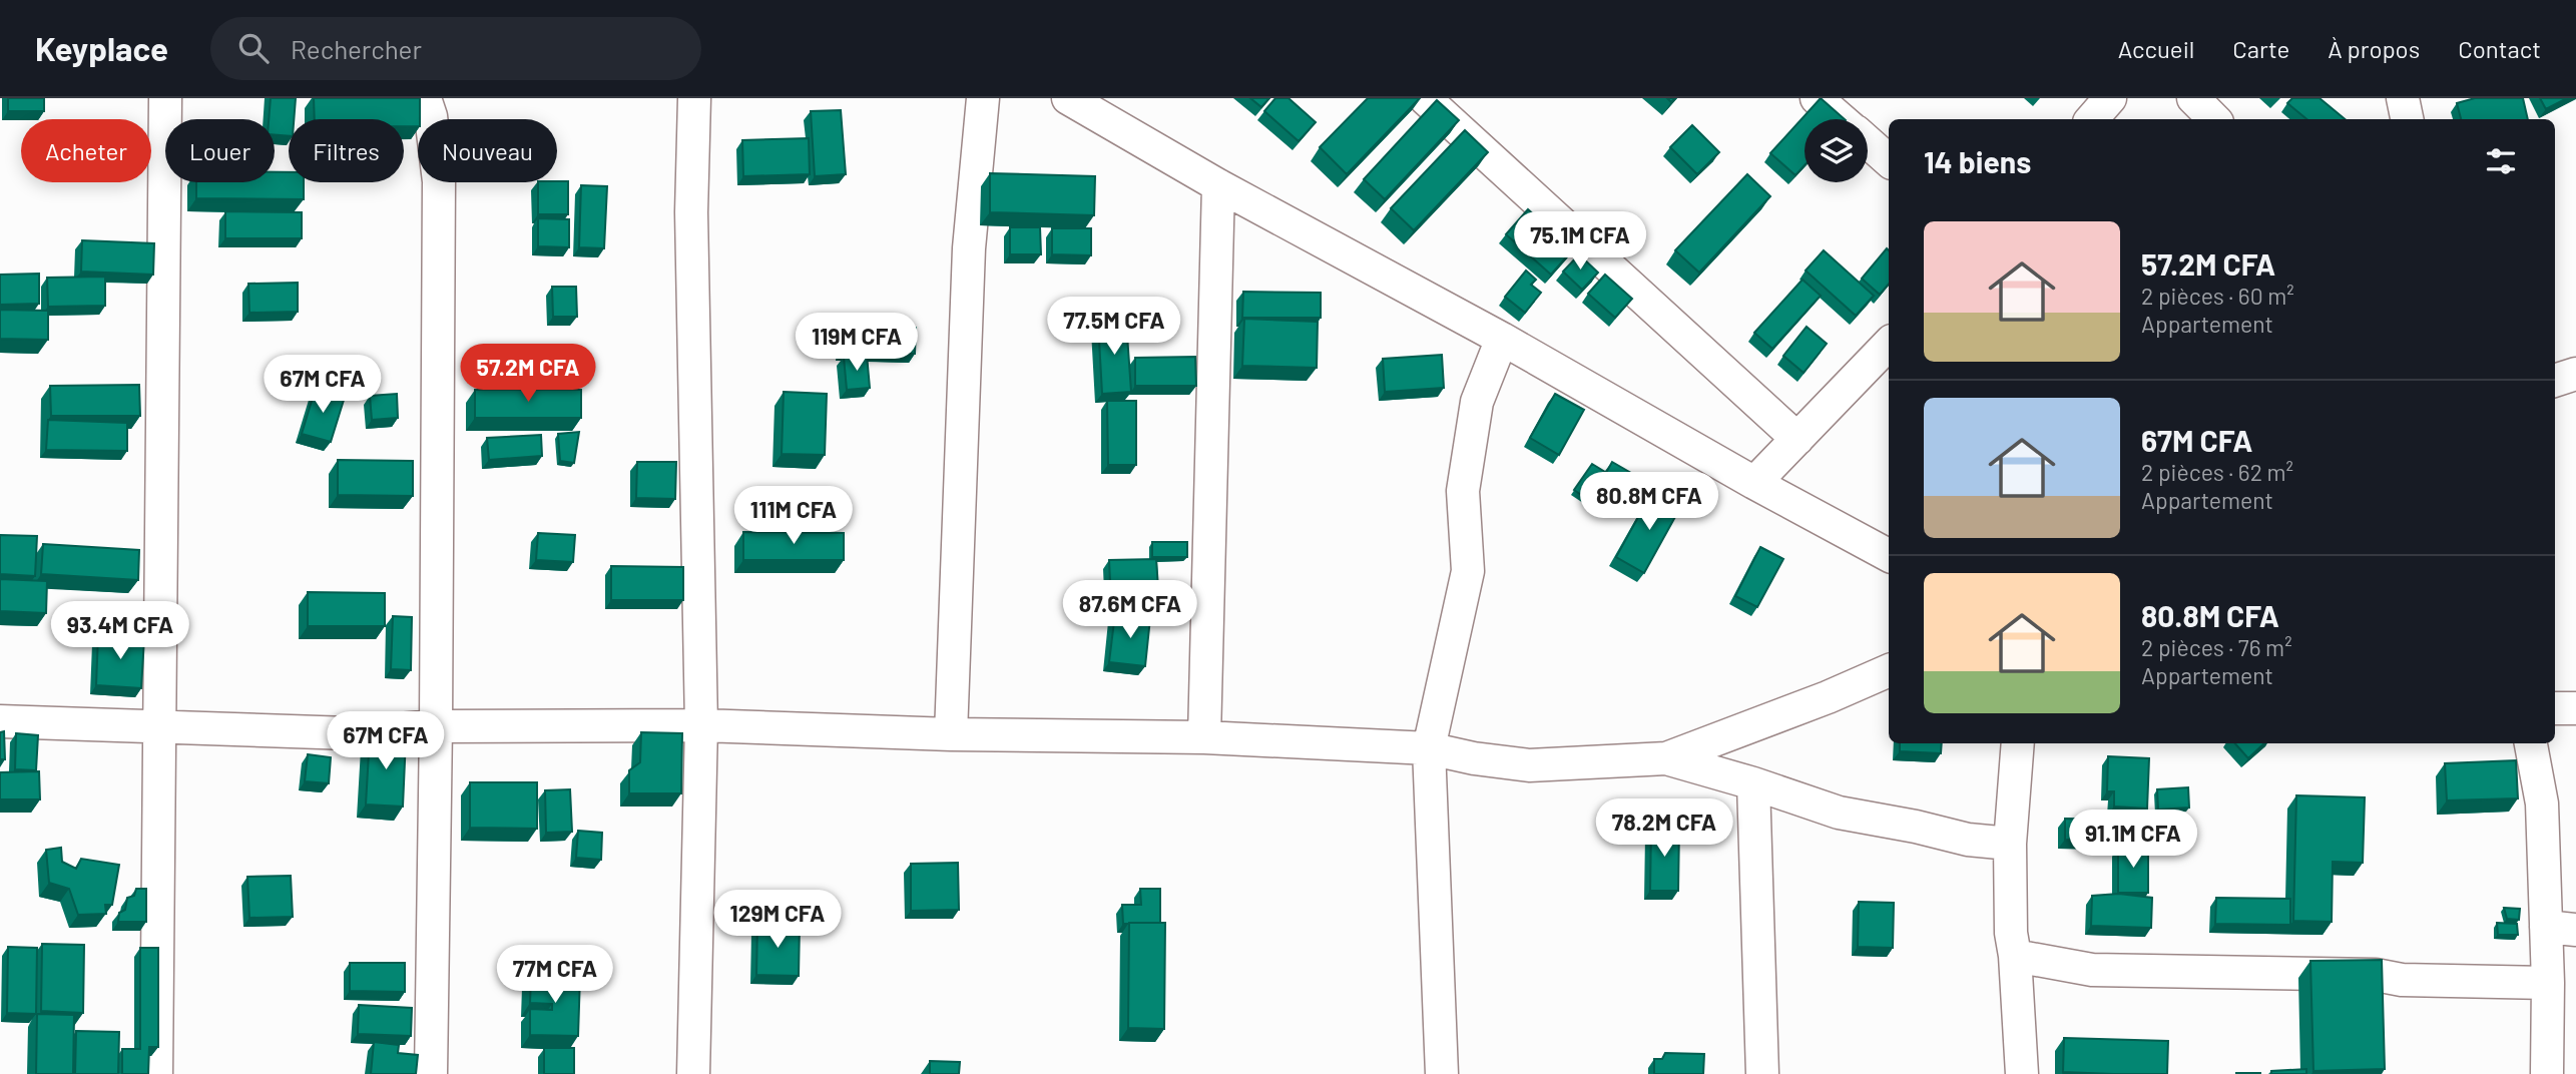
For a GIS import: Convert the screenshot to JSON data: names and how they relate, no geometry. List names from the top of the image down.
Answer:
{
  "page": {
    "header": "Keyplace",
    "search": "Rechercher",
    "nav": [
      "Accueil",
      "Carte",
      "À propos",
      "Contact"
    ],
    "chip": [
      "Acheter",
      "Louer",
      "Filtres",
      "Nouveau"
    ],
    "heading": "14 biens",
    "list": [
      {
        "name": "57.2M CFA",
        "note": "2 pièces · 60 m² · Appartement"
      },
      {
        "name": "67M CFA",
        "note": "2 pièces · 62 m² · Appartement"
      },
      {
        "name": "80.8M CFA",
        "note": "2 pièces · 76 m² · Appartement"
      }
    ],
    "price": [
      "75.1M CFA",
      "77.5M CFA",
      "119M CFA",
      "57.2M CFA",
      "67M CFA",
      "80.8M CFA",
      "111M CFA",
      "87.6M CFA",
      "93.4M CFA",
      "67M CFA",
      "78.2M CFA",
      "91.1M CFA",
      "129M CFA",
      "77M CFA"
    ]
  }
}
